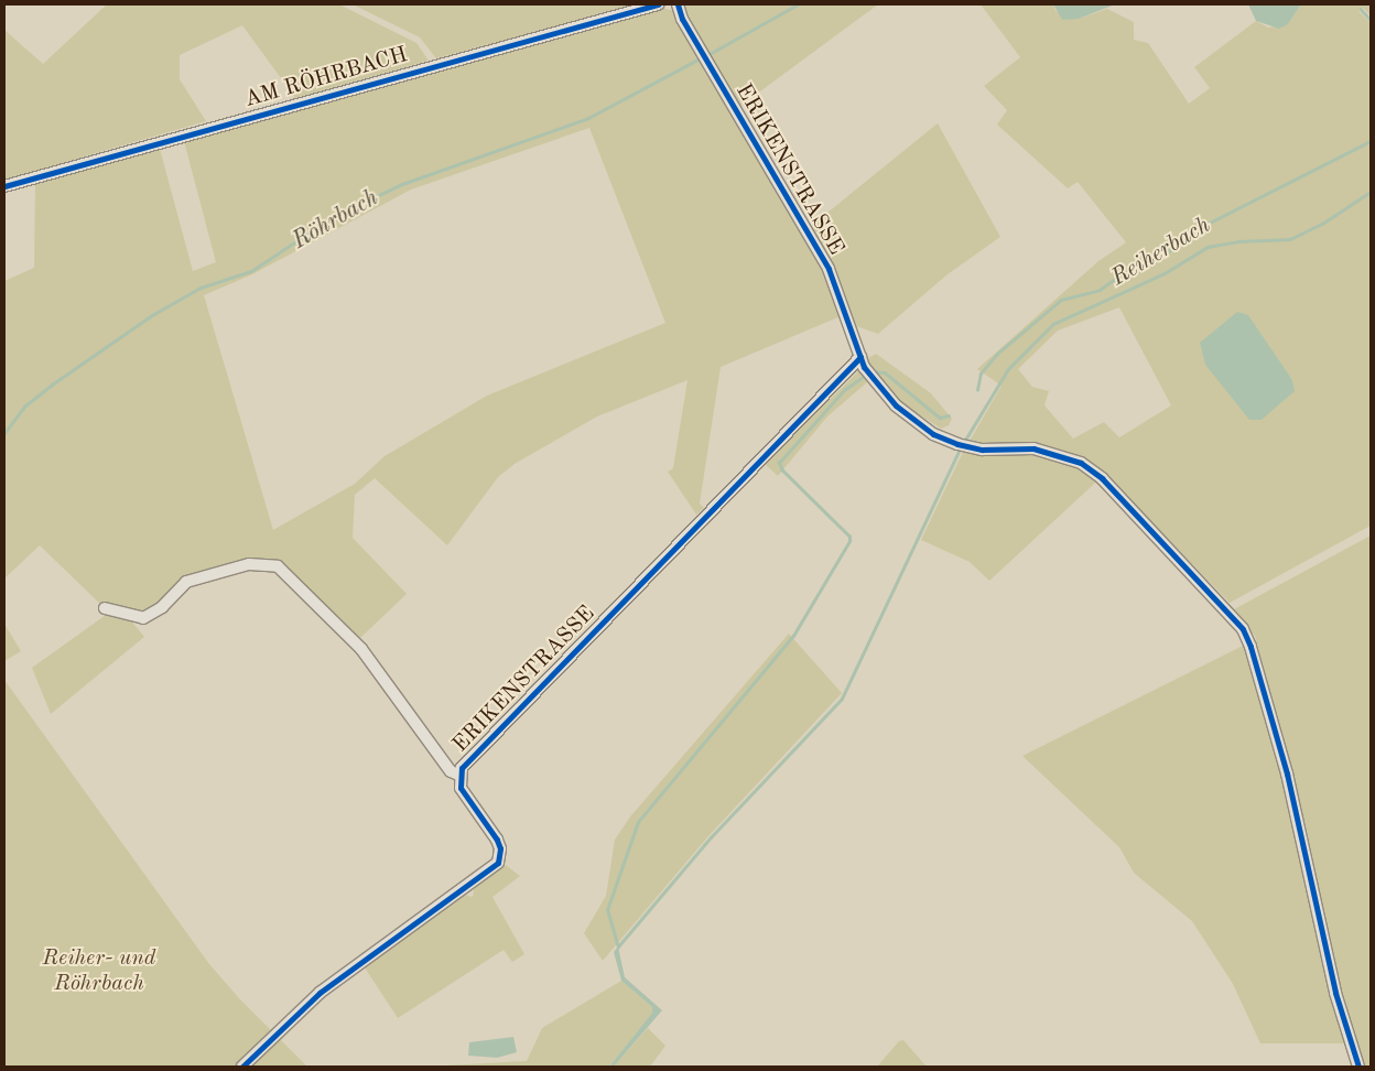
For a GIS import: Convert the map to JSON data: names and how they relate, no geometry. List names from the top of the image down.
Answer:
{
  "streets": {
    "street": ["AM RÖHRBACH", "ERIKENSTRASSE"]
  },
  "water": ["Röhrbach", "Reiherbach"],
  "parks": ["Reiher- und Röhrbach"]
}
